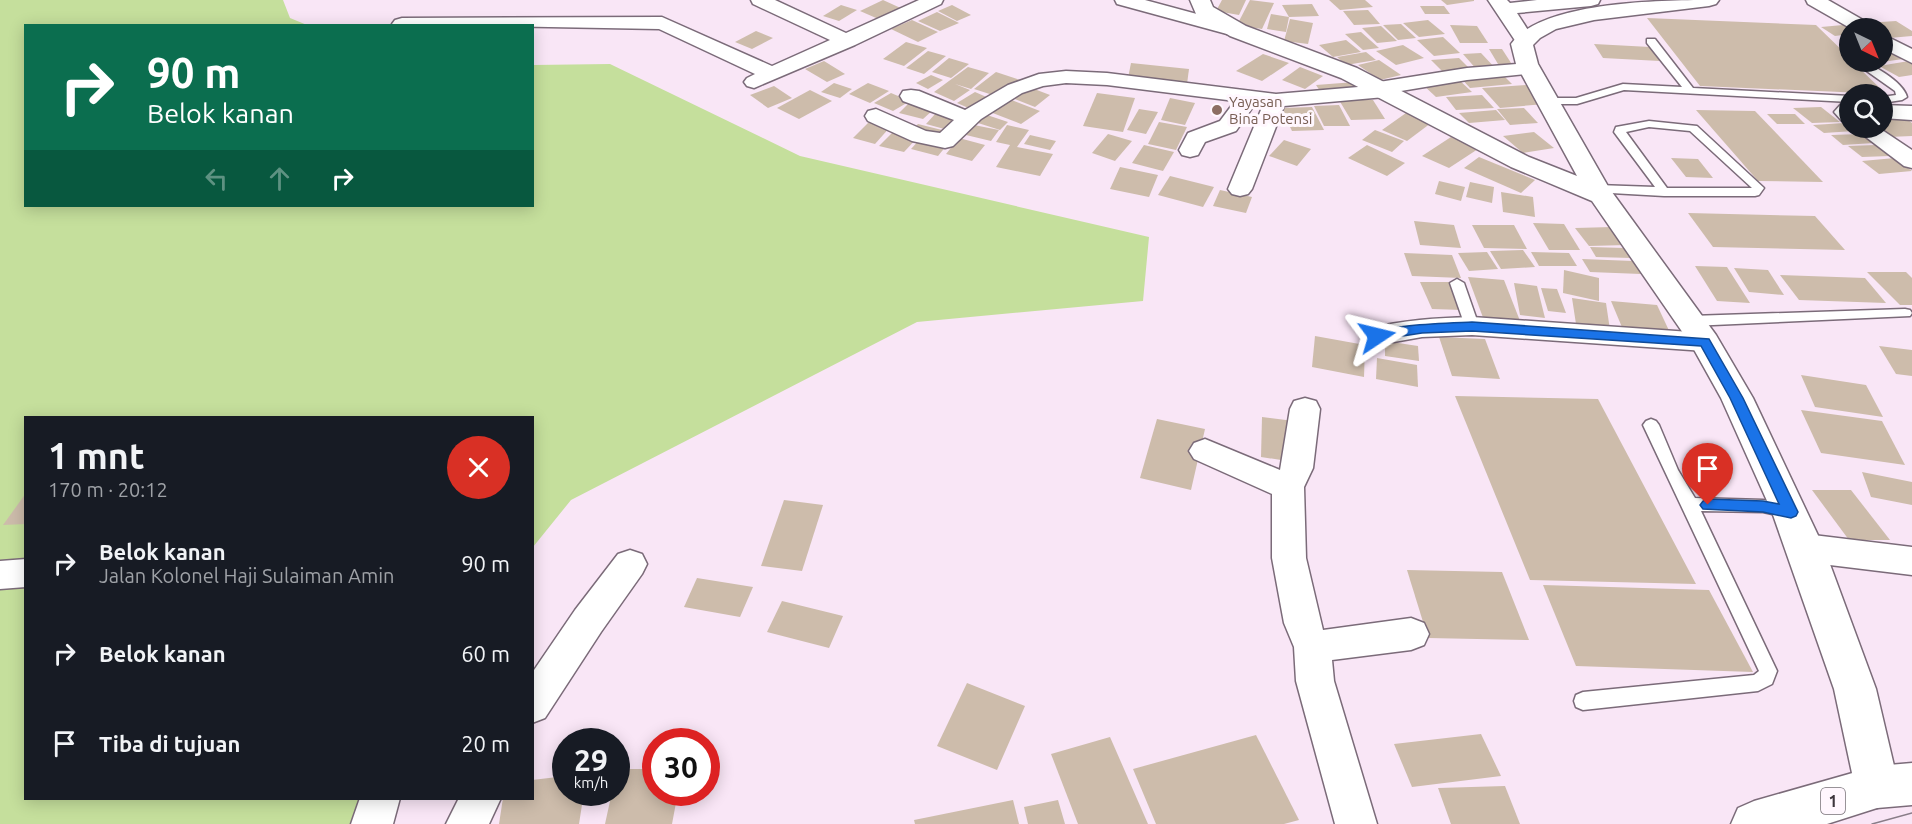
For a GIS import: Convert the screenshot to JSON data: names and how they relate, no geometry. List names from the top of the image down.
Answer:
{
  "streets": {
    "main road": ["1"]
  },
  "places": ["Yayasan Bina Potensi"],
  "north": "bottom right",
  "page": {
    "turn": ["90 m", "Belok kanan"],
    "heading": ["1 mnt", "170 m · 20:12"],
    "list": [
      {
        "name": "Belok kanan",
        "note": "Jalan Kolonel Haji Sulaiman Amin",
        "value": "90 m"
      },
      {
        "name": "Belok kanan",
        "value": "60 m"
      },
      {
        "name": "Tiba di tujuan",
        "value": "20 m"
      }
    ],
    "speed": "29 km/h",
    "limit": "30"
  }
}
